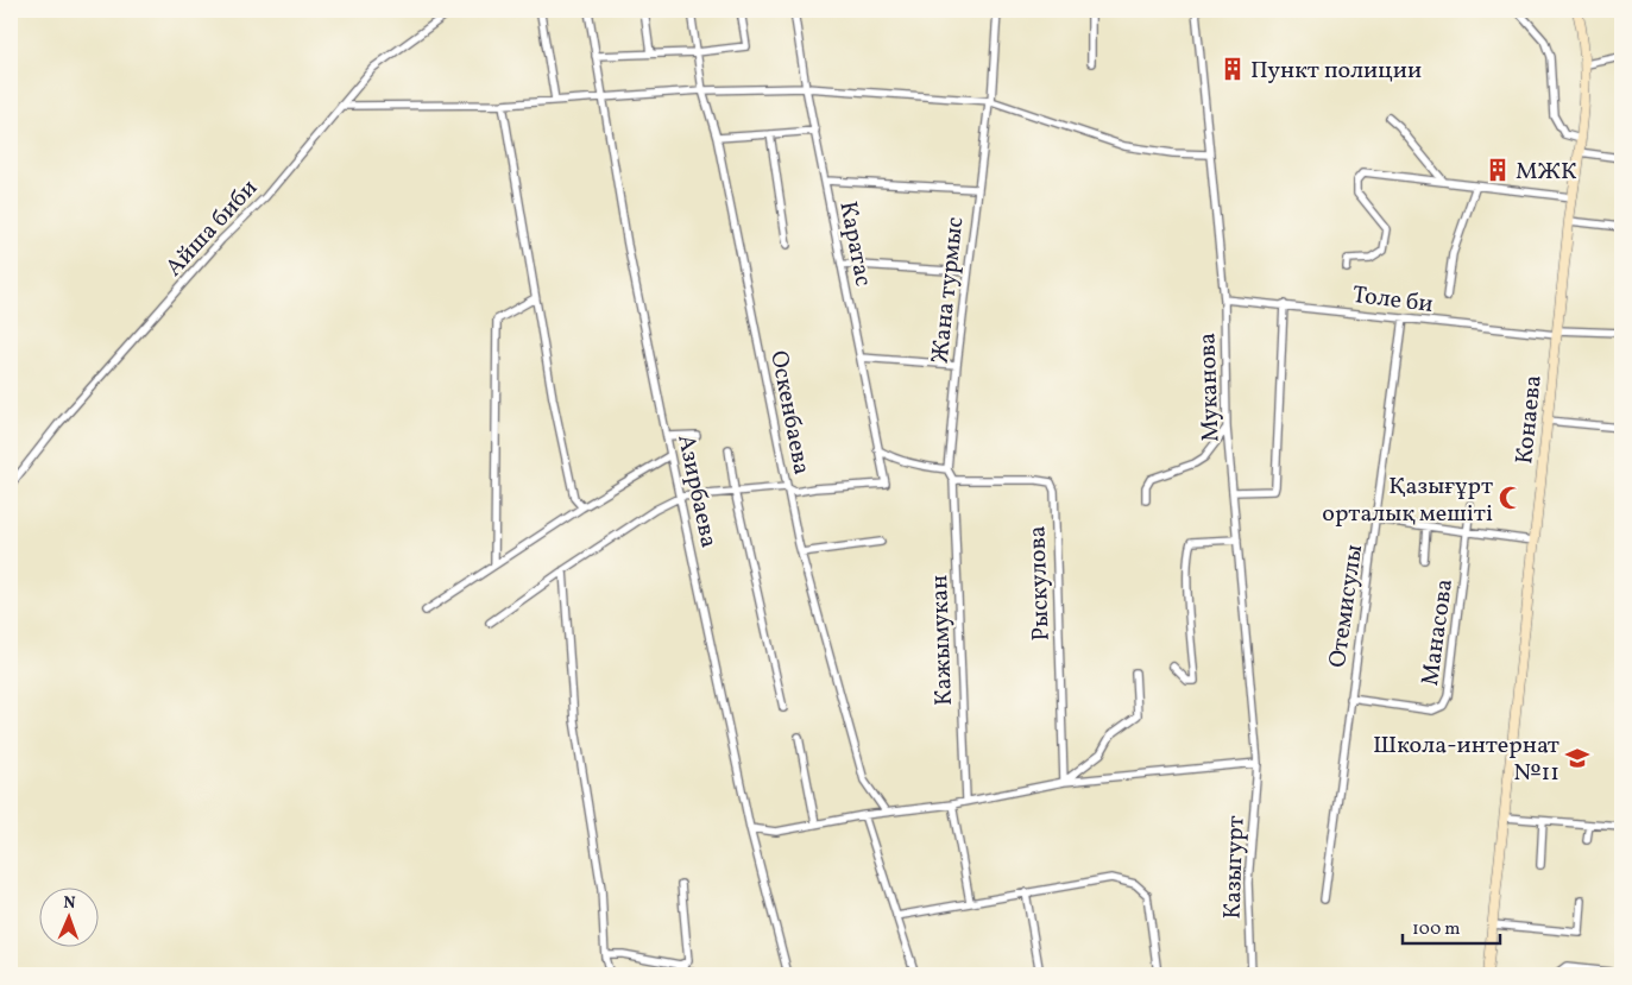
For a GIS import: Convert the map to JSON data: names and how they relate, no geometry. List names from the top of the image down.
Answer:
{
  "streets": {
    "main road": ["Конаева"],
    "street": [
      "Айша биби",
      "Каратас",
      "Жана турмыс",
      "Толе би",
      "Муканова",
      "Оскенбаева",
      "Азирбаева",
      "Рыскулова",
      "Отемисулы",
      "Манасова",
      "Кажымукан",
      "Казыгурт"
    ]
  },
  "crossings": [
    ["Каратас", "Оскенбаева"],
    ["Толе би", "Муканова"],
    ["Толе би", "Конаева"],
    ["Толе би", "Отемисулы"],
    ["Муканова", "Казыгурт"],
    ["Рыскулова", "Кажымукан"],
    ["Отемисулы", "Манасова"]
  ],
  "places": {
    "building": ["Пункт полиции", "МЖК"],
    "mosque": ["Қазығұрт орталық мешіті"],
    "school or university": ["Школа-интернат №11"]
  },
  "scale_bar": "100 m",
  "north": "top"
}
